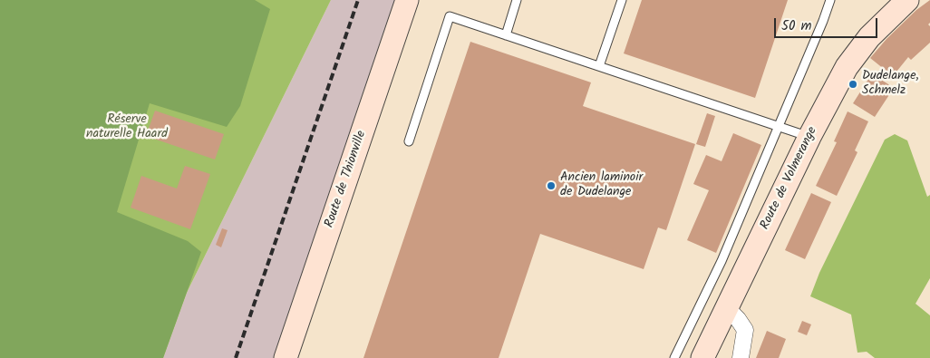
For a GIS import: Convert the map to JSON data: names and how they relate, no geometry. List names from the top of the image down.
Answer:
{
  "streets": {
    "main road": ["Route de Volmerange", "Route de Thionville"]
  },
  "parks": ["Réserve naturelle Haard"],
  "places": ["Dudelange, Schmelz", "Ancien laminoir de Dudelange"],
  "scale_bar": "50 m"
}
